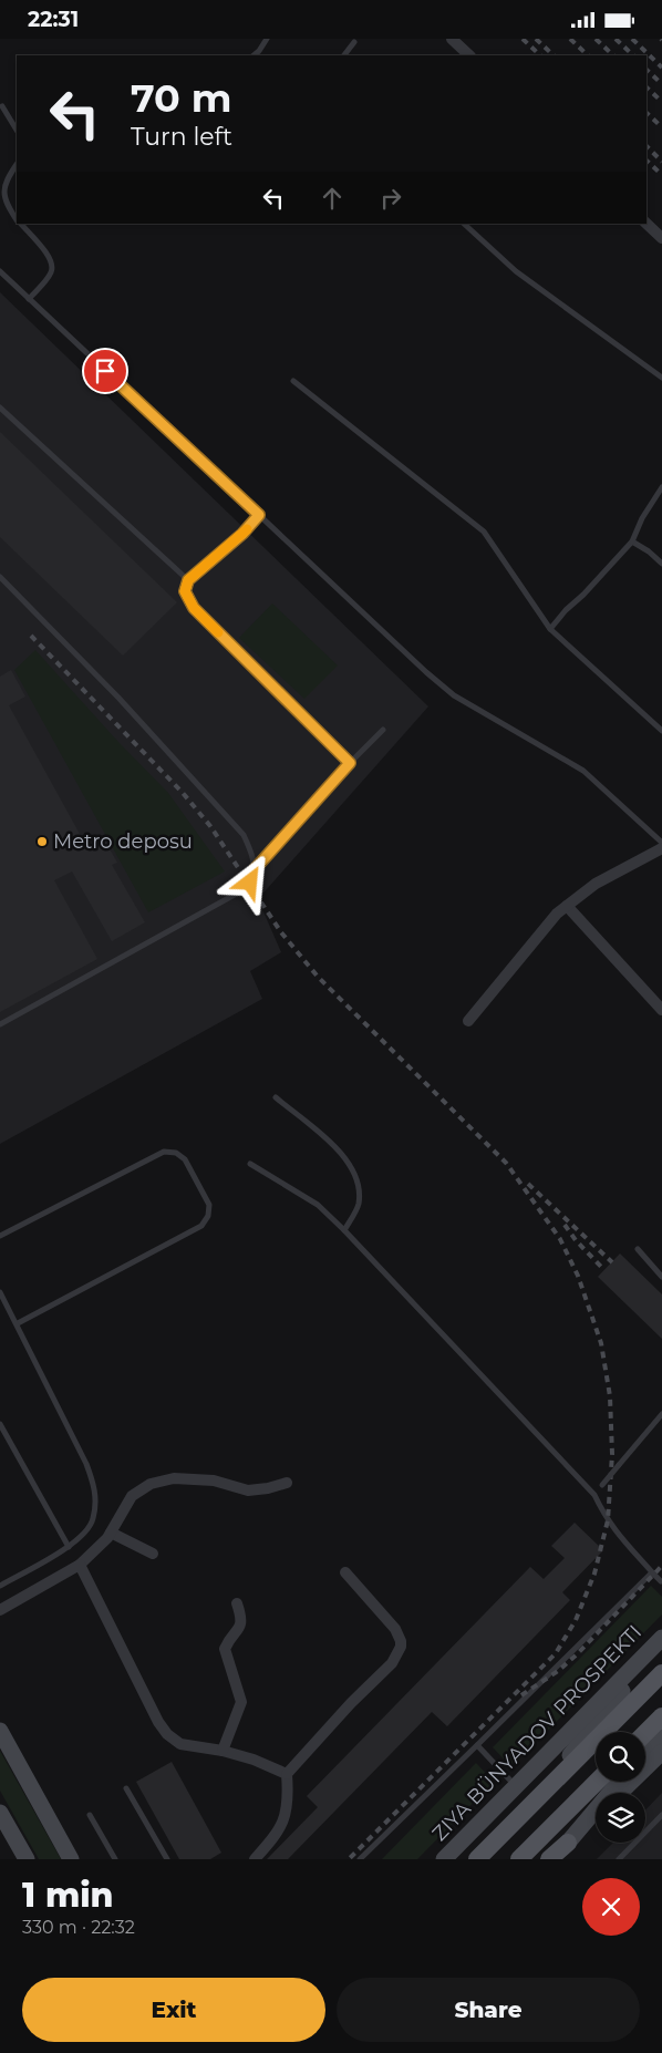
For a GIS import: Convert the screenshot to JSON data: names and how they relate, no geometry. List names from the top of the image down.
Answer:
{
  "streets": {
    "main road": ["ZIYA BÜNYADOV PROSPEKTI"]
  },
  "places": ["Metro deposu"],
  "page": {
    "status": "22:31",
    "turn": ["70 m", "Turn left"],
    "heading": ["1 min", "330 m · 22:32"],
    "buttons": ["Exit", "Share"]
  }
}
